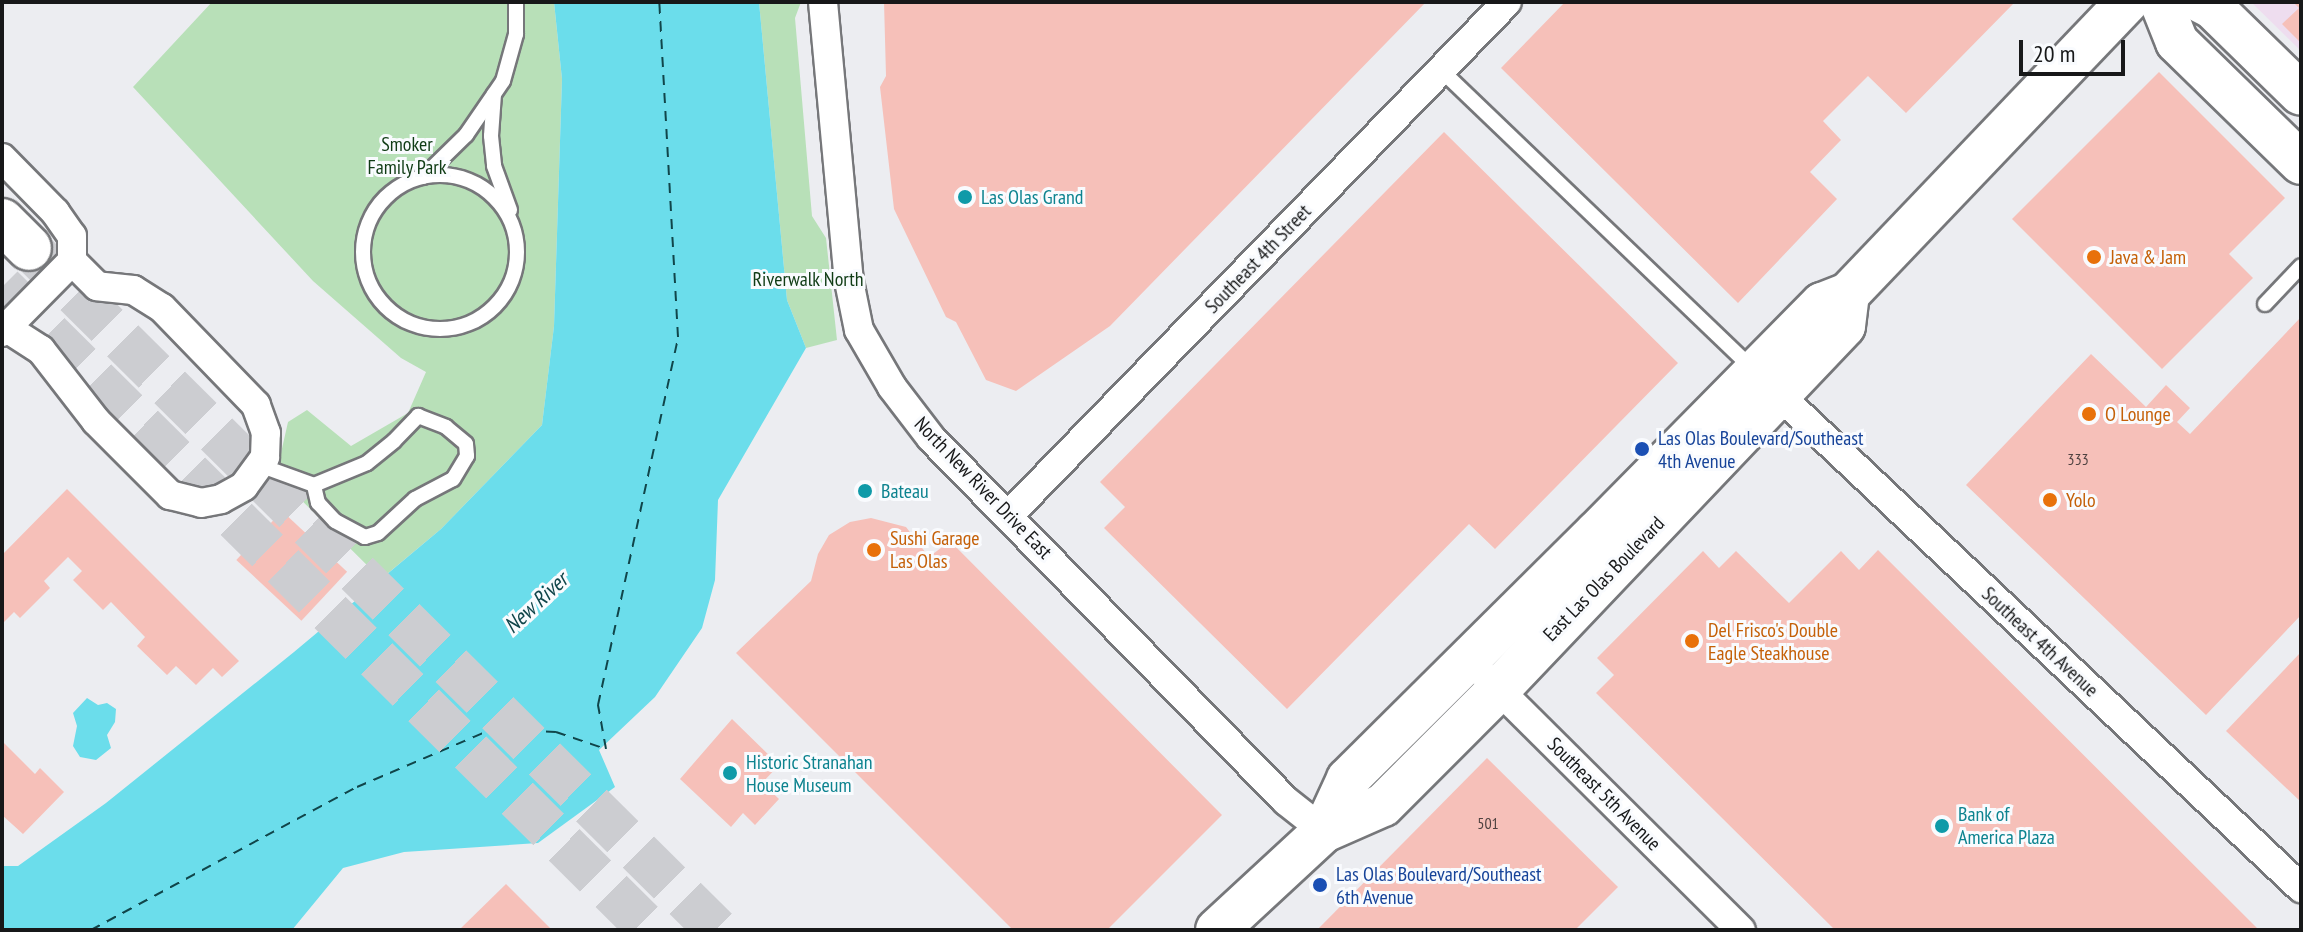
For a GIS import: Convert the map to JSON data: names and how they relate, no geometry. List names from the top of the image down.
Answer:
{
  "streets": {
    "main road": ["East Las Olas Boulevard"],
    "street": [
      "Southeast 4th Street",
      "North New River Drive East",
      "Southeast 4th Avenue",
      "Southeast 5th Avenue"
    ]
  },
  "crossings": [
    ["Southeast 4th Street", "North New River Drive East"],
    ["North New River Drive East", "East Las Olas Boulevard"],
    ["East Las Olas Boulevard", "Southeast 4th Avenue"],
    ["East Las Olas Boulevard", "Southeast 5th Avenue"]
  ],
  "water": ["New River"],
  "parks": ["Smoker Family Park", "Riverwalk North"],
  "places": [
    "Las Olas Grand",
    "Java & Jam",
    "O Lounge",
    "Las Olas Boulevard/Southeast 4th Avenue",
    "Bateau",
    "Yolo",
    "Sushi Garage Las Olas",
    "Del Frisco's Double Eagle Steakhouse",
    "Historic Stranahan House Museum",
    "Bank of America Plaza",
    "Las Olas Boulevard/Southeast 6th Avenue"
  ],
  "house_numbers": ["333", "501"],
  "scale_bar": "20 m"
}
